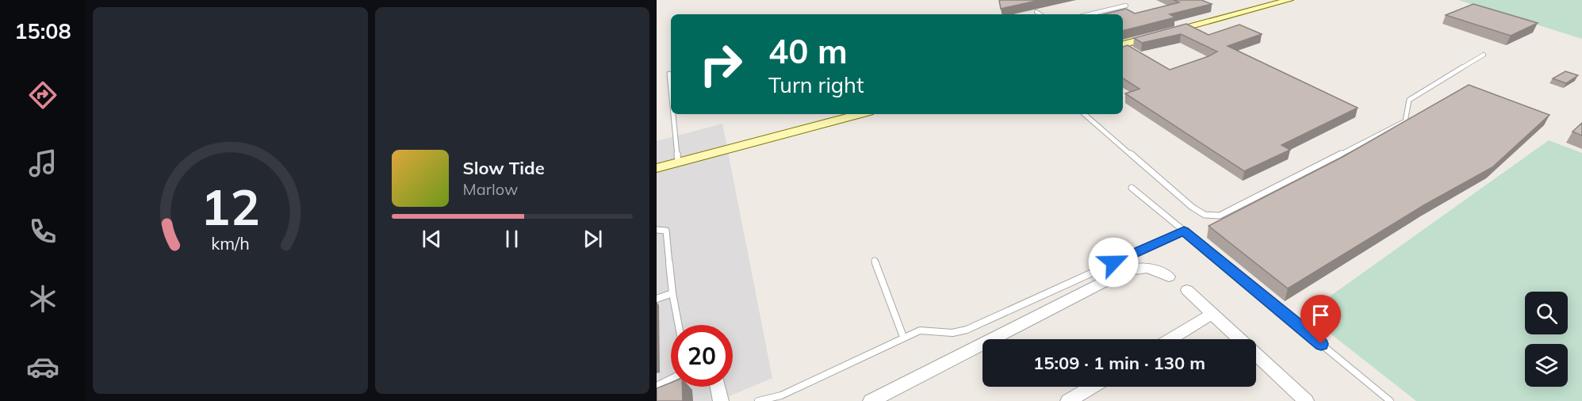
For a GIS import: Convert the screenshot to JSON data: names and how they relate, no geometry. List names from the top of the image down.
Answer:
{
  "page": {
    "tabs": "15:08",
    "turn": ["40 m", "Turn right"],
    "song": ["Slow Tide", "Marlow"],
    "limit": "20",
    "trip": "15:09 · 1 min · 130 m",
    "gauge": ["12", "km/h"]
  }
}
